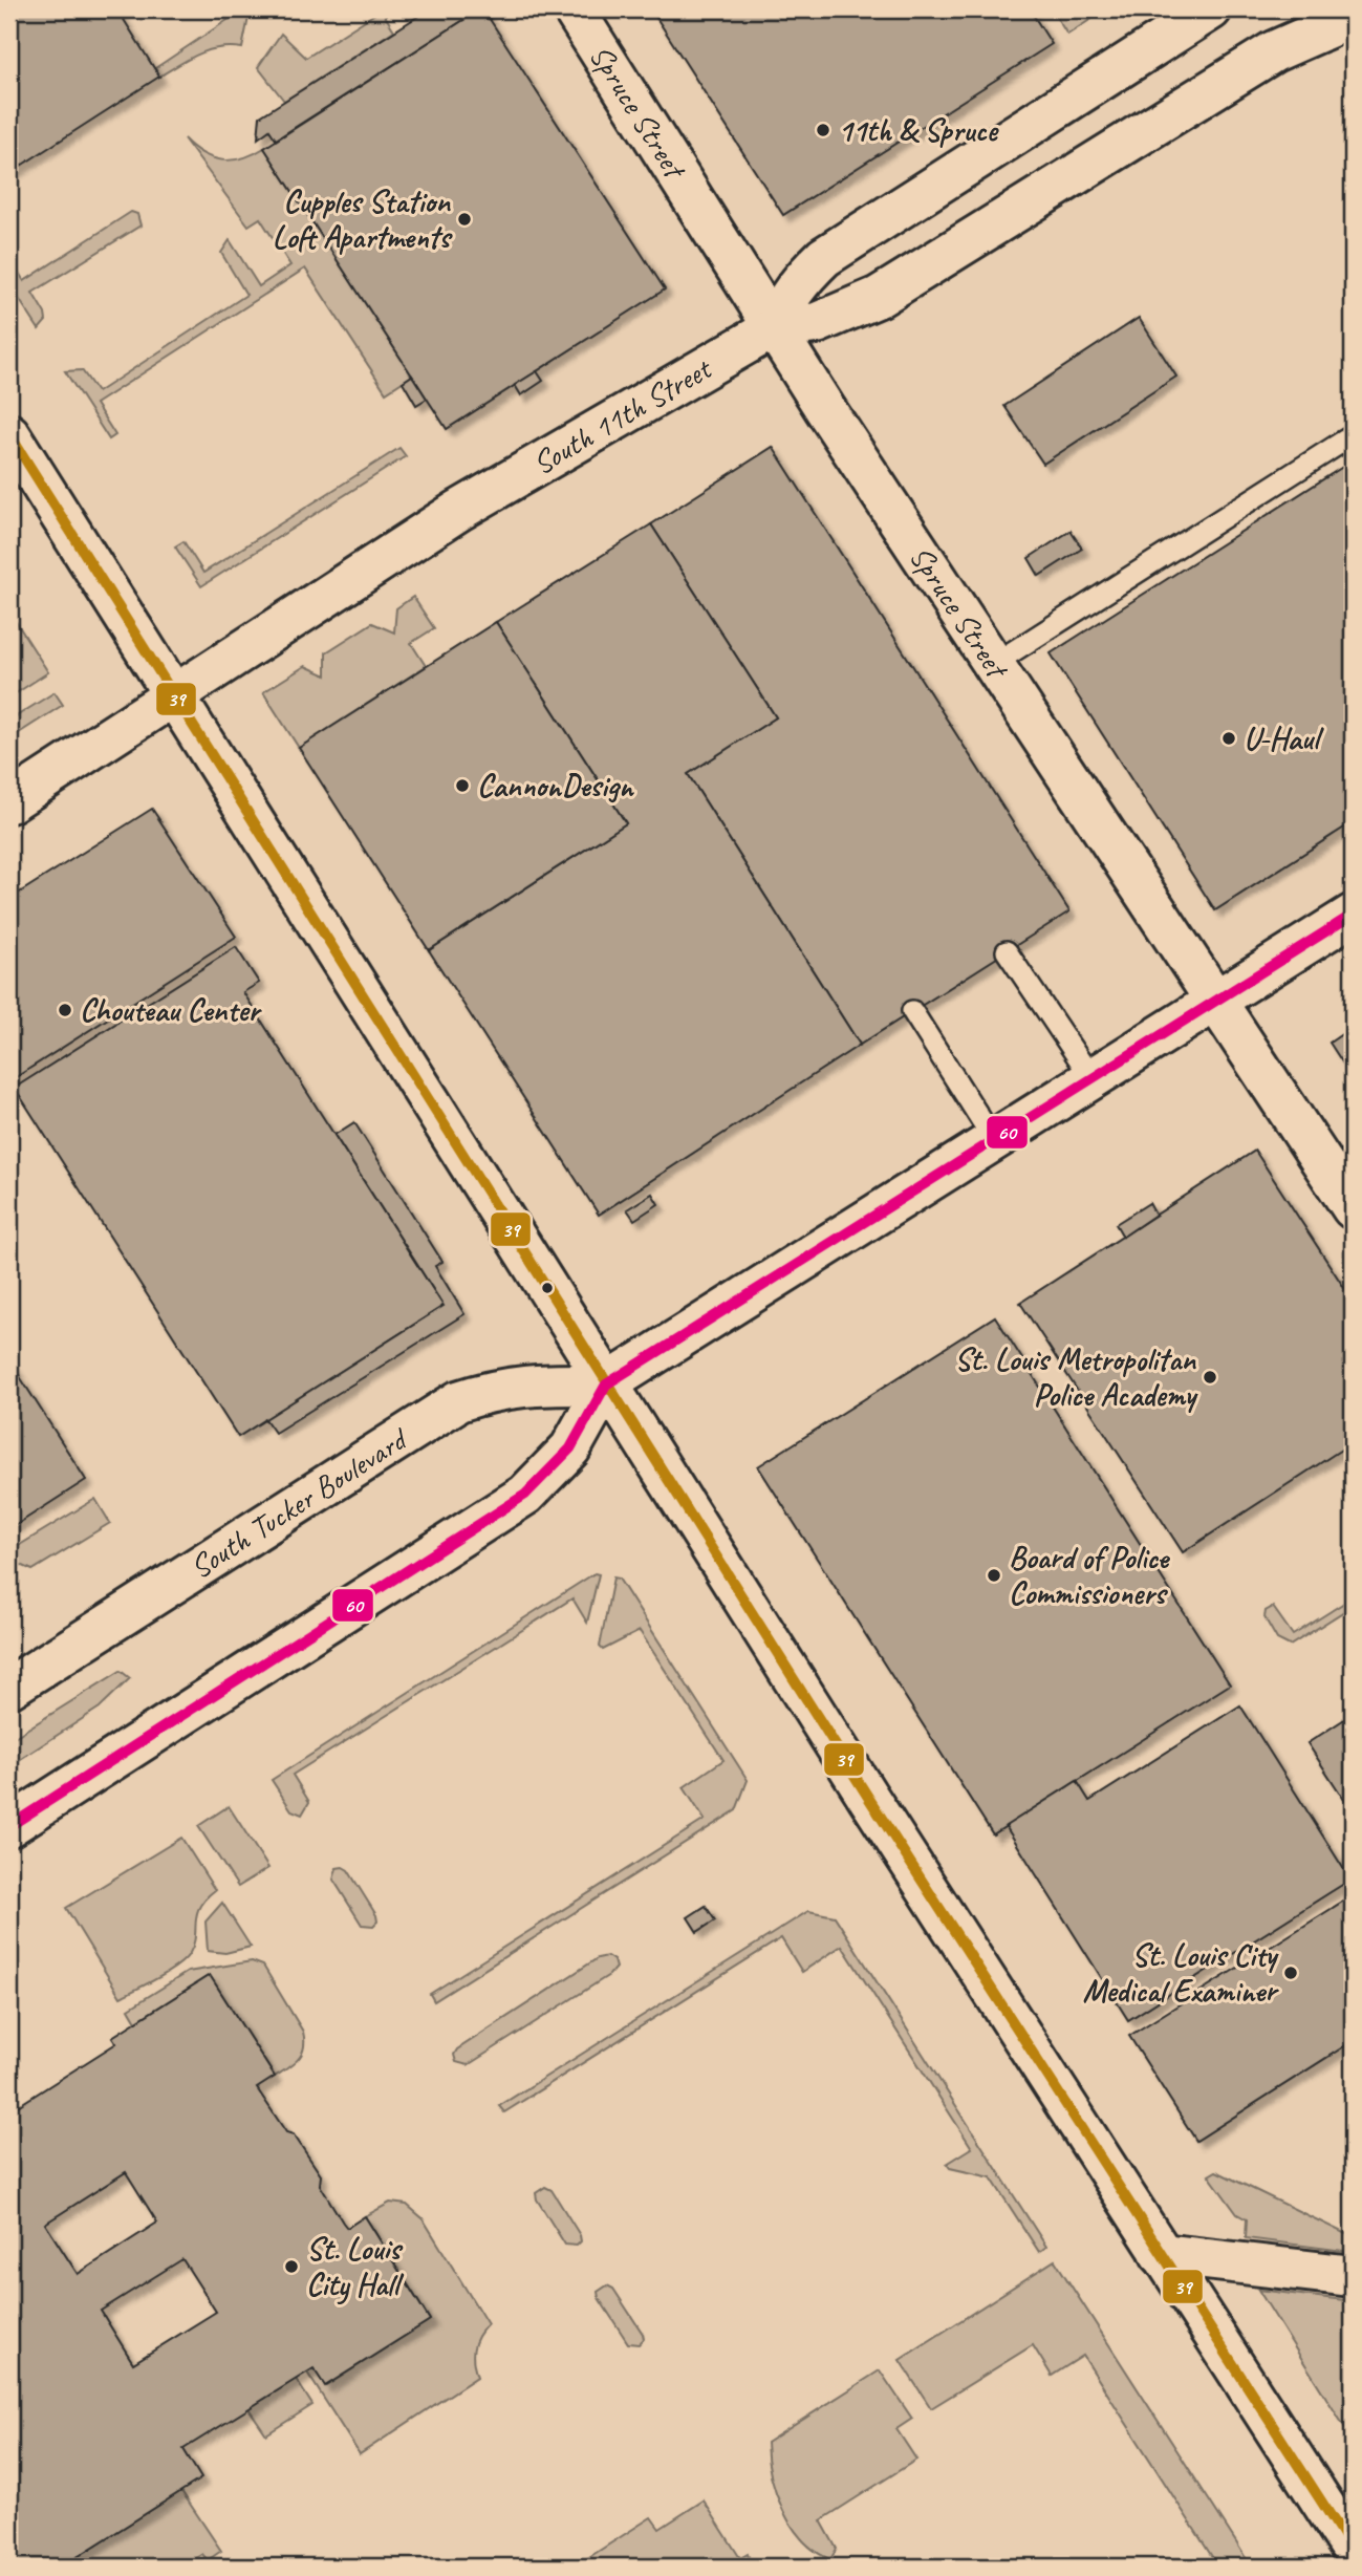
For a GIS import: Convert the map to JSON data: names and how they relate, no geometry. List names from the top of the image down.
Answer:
{
  "streets": {
    "main road": ["Spruce Street", "South 11th Street", "South Tucker Boulevard"]
  },
  "crossings": [
    ["Spruce Street", "South 11th Street"]
  ],
  "places": [
    "11th & Spruce",
    "Cupples Station Loft Apartments",
    "U-Haul",
    "CannonDesign",
    "Chouteau Center",
    "St. Louis Metropolitan Police Academy",
    "Board of Police Commissioners",
    "St. Louis City Medical Examiner",
    "St. Louis City Hall"
  ],
  "lines": ["transit line 39", "transit line 60"]
}
